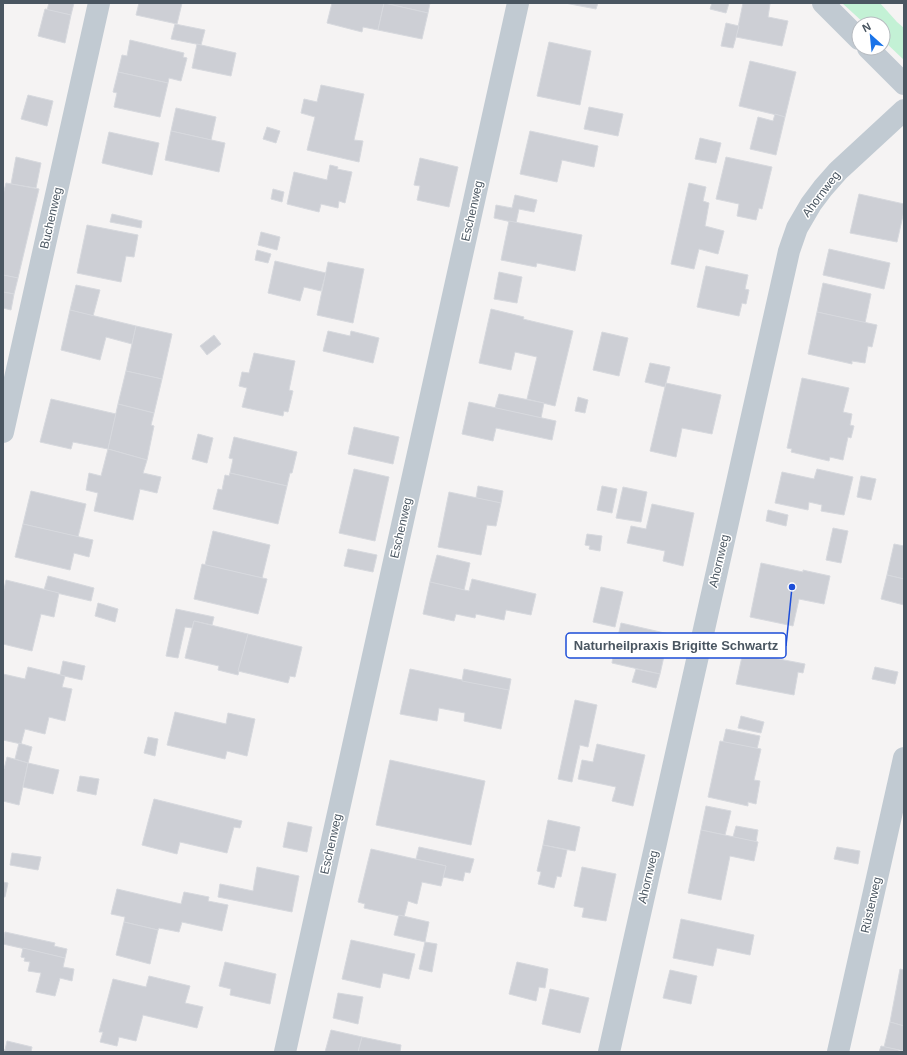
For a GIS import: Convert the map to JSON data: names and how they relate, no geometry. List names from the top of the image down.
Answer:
{
  "streets": {
    "street": [
      "Ahornweg",
      "Eschenweg",
      "Buchenweg",
      "Rüsterweg"
    ]
  },
  "places": ["Naturheilpraxis Brigitte Schwartz"],
  "north": "top left"
}
